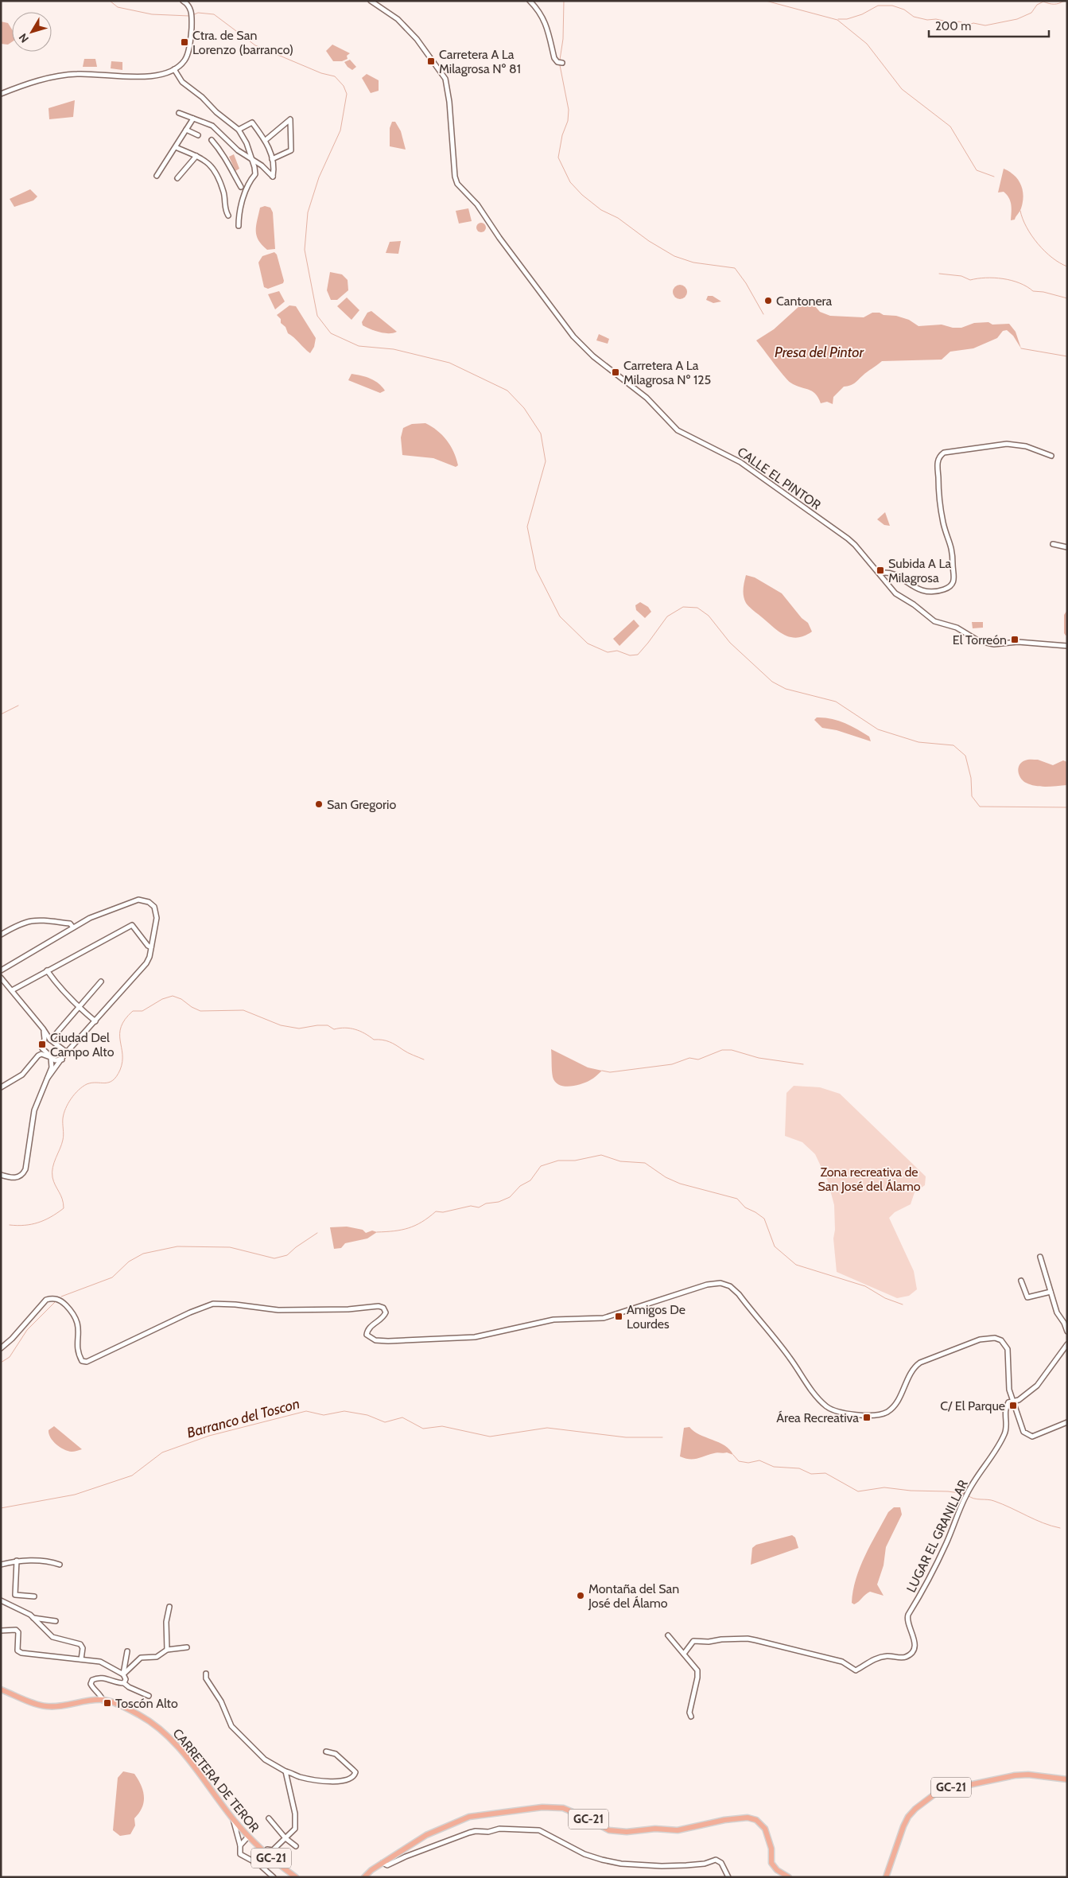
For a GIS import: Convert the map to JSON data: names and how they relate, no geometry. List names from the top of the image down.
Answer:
{
  "streets": {
    "main road": ["CARRETERA DE TEROR", "GC-21"],
    "street": ["CALLE EL PINTOR", "LUGAR EL GRANILLAR"]
  },
  "water": ["Presa del Pintor", "Barranco del Toscon"],
  "parks": ["Zona recreativa de San José del Álamo"],
  "places": {
    "transit": [
      "Ctra. de San Lorenzo (barranco)",
      "Carretera A La Milagrosa Nº 81",
      "Carretera A La Milagrosa Nº 125",
      "Subida A La Milagrosa",
      "El Torreón",
      "Ciudad Del Campo Alto",
      "Amigos De Lourdes",
      "C/ El Parque",
      "Área Recreativa",
      "Toscón Alto"
    ],
    "other": ["Cantonera", "San Gregorio", "Montaña del San José del Álamo"]
  },
  "scale_bar": "200 m",
  "north": "bottom left"
}
